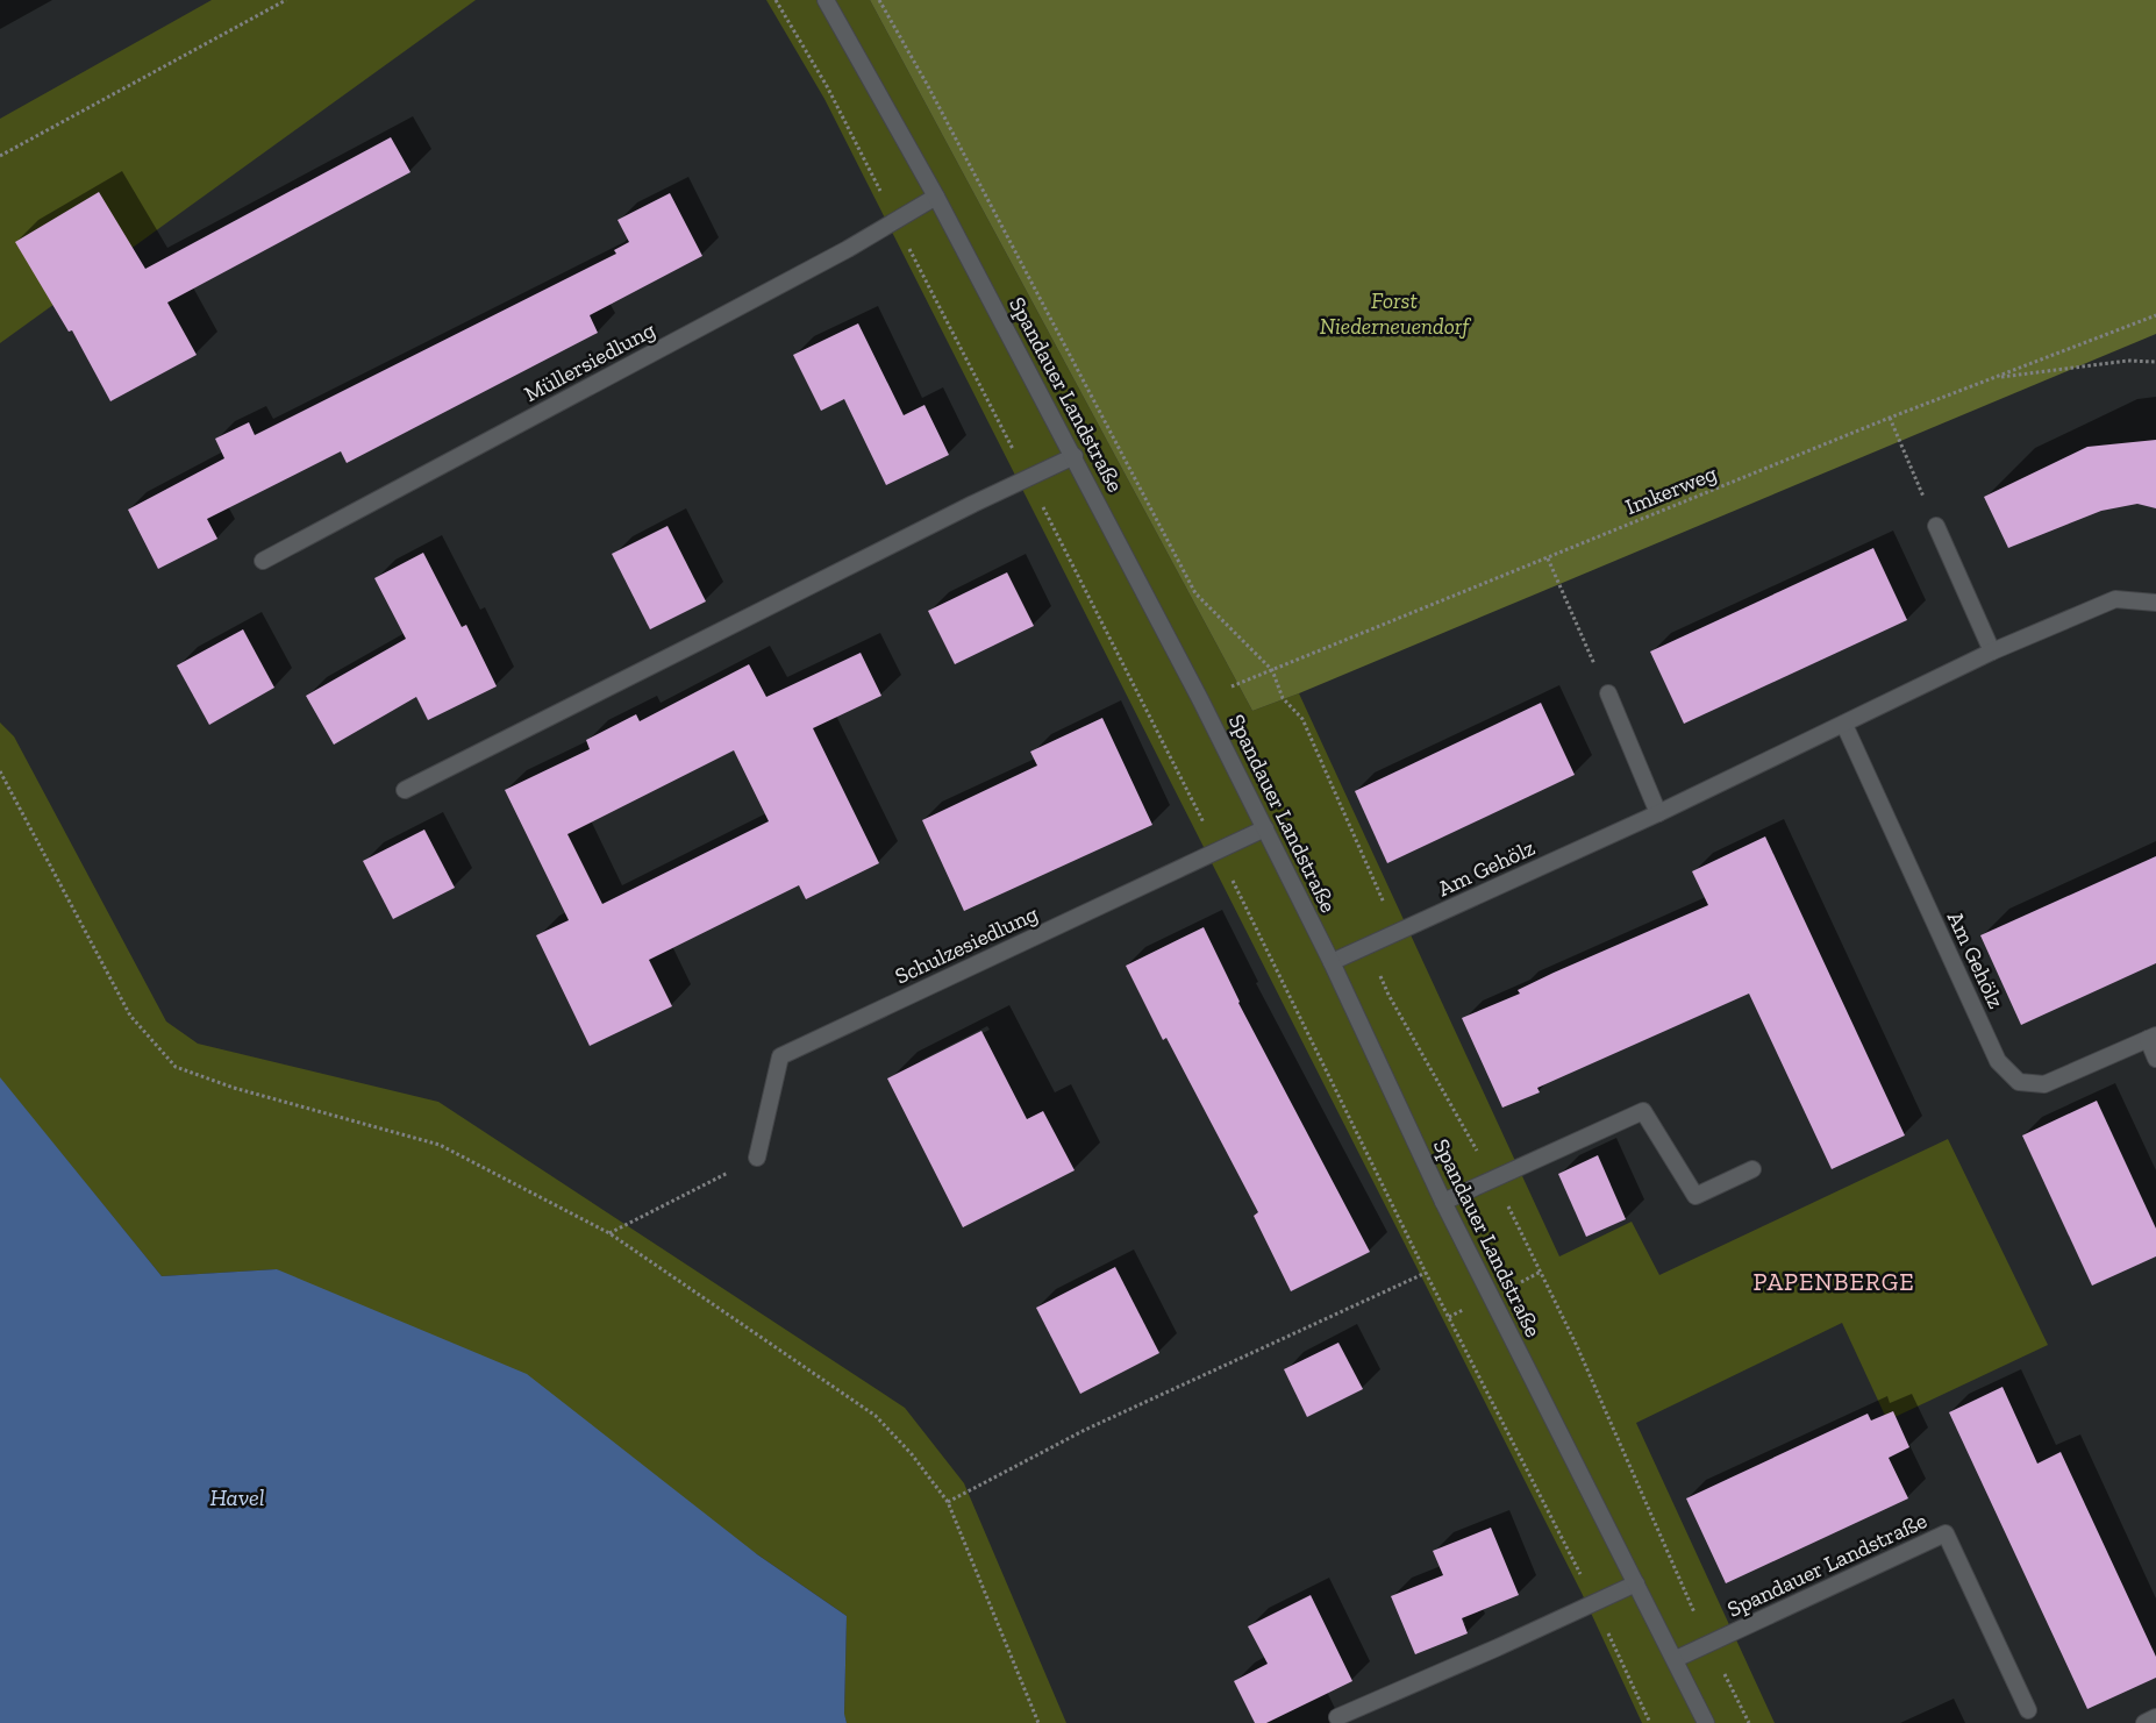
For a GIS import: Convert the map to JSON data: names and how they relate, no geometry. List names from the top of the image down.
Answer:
{
  "streets": {
    "street": [
      "Müllersiedlung",
      "Spandauer Landstraße",
      "Am Gehölz",
      "Schulzesiedlung"
    ],
    "path": ["Imkerweg"]
  },
  "crossings": [
    ["Müllersiedlung", "Spandauer Landstraße"],
    ["Spandauer Landstraße", "Imkerweg"],
    ["Spandauer Landstraße", "Am Gehölz"],
    ["Spandauer Landstraße", "Schulzesiedlung"]
  ],
  "districts": ["PAPENBERGE"],
  "water": ["Havel"],
  "parks": ["Forst Niederneuendorf"]
}
